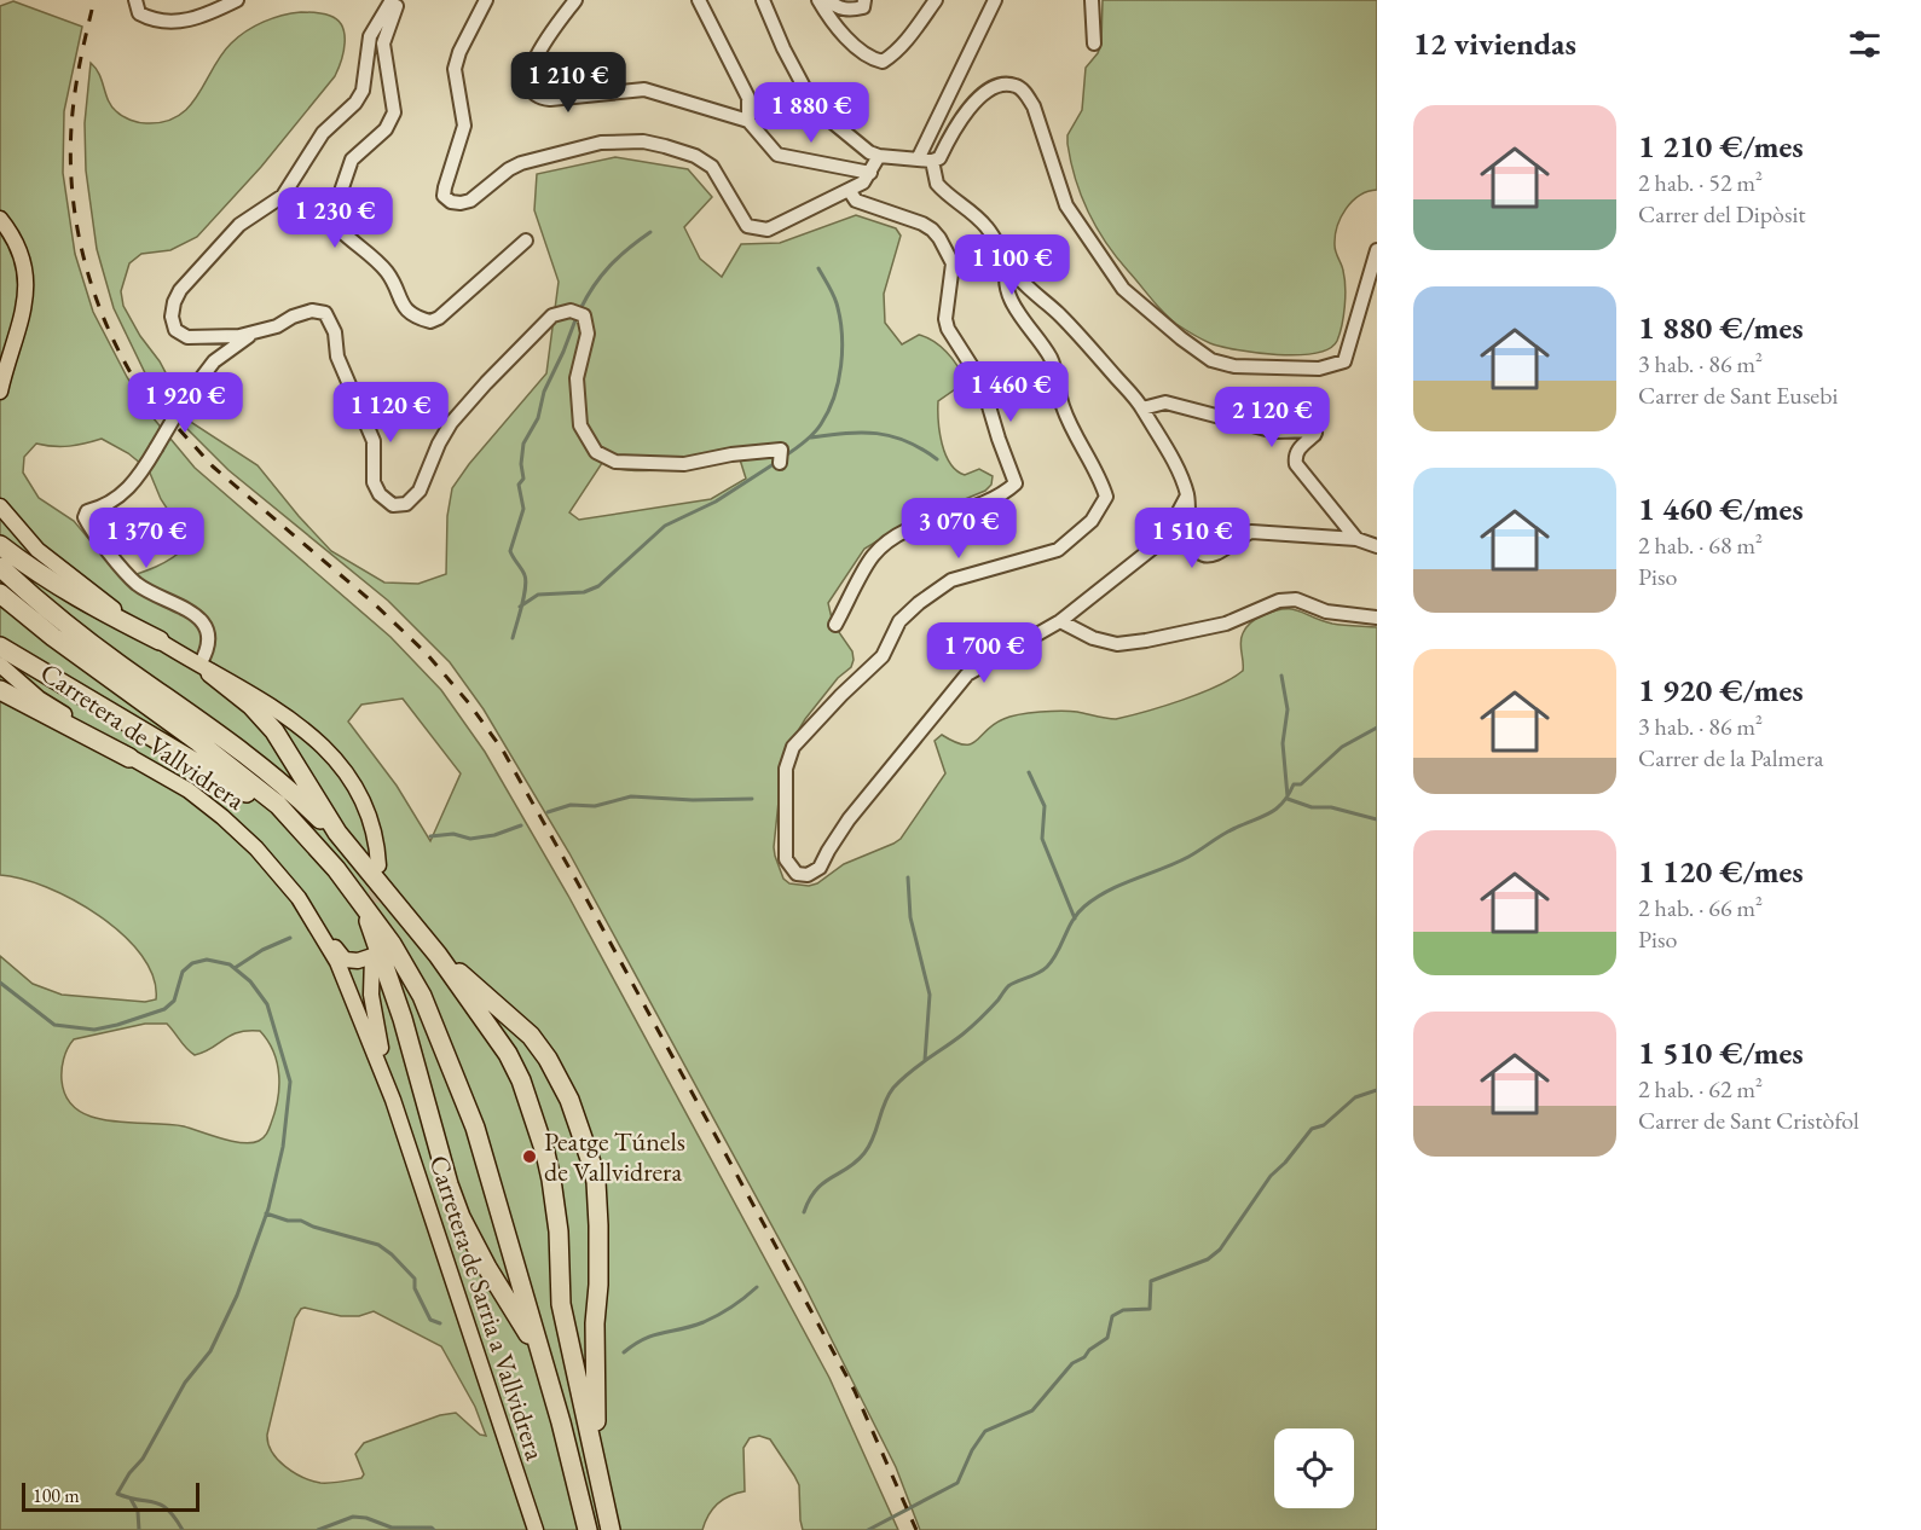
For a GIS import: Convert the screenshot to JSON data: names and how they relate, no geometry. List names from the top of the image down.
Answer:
{
  "streets": {
    "main road": ["Carretera de Vallvidrera", "Carretera de Sarria a Vallvidrera"]
  },
  "crossings": [
    ["Carretera de Vallvidrera", "Carretera de Sarria a Vallvidrera"]
  ],
  "places": ["Peatge Túnels de Vallvidrera"],
  "scale_bar": "100 m",
  "page": {
    "heading": "12 viviendas",
    "price": [
      "1 210 €",
      "1 880 €",
      "1 230 €",
      "1 100 €",
      "1 460 €",
      "1 920 €",
      "1 120 €",
      "2 120 €",
      "3 070 €",
      "1 370 €",
      "1 510 €",
      "1 700 €"
    ],
    "list": [
      {
        "name": "1 210 €/mes",
        "note": "2 hab. · 52 m² · Carrer del Dipòsit"
      },
      {
        "name": "1 880 €/mes",
        "note": "3 hab. · 86 m² · Carrer de Sant Eusebi"
      },
      {
        "name": "1 460 €/mes",
        "note": "2 hab. · 68 m² · Piso"
      },
      {
        "name": "1 920 €/mes",
        "note": "3 hab. · 86 m² · Carrer de la Palmera"
      },
      {
        "name": "1 120 €/mes",
        "note": "2 hab. · 66 m² · Piso"
      },
      {
        "name": "1 510 €/mes",
        "note": "2 hab. · 62 m² · Carrer de Sant Cristòfol"
      }
    ],
    "scale": "100 m"
  }
}
